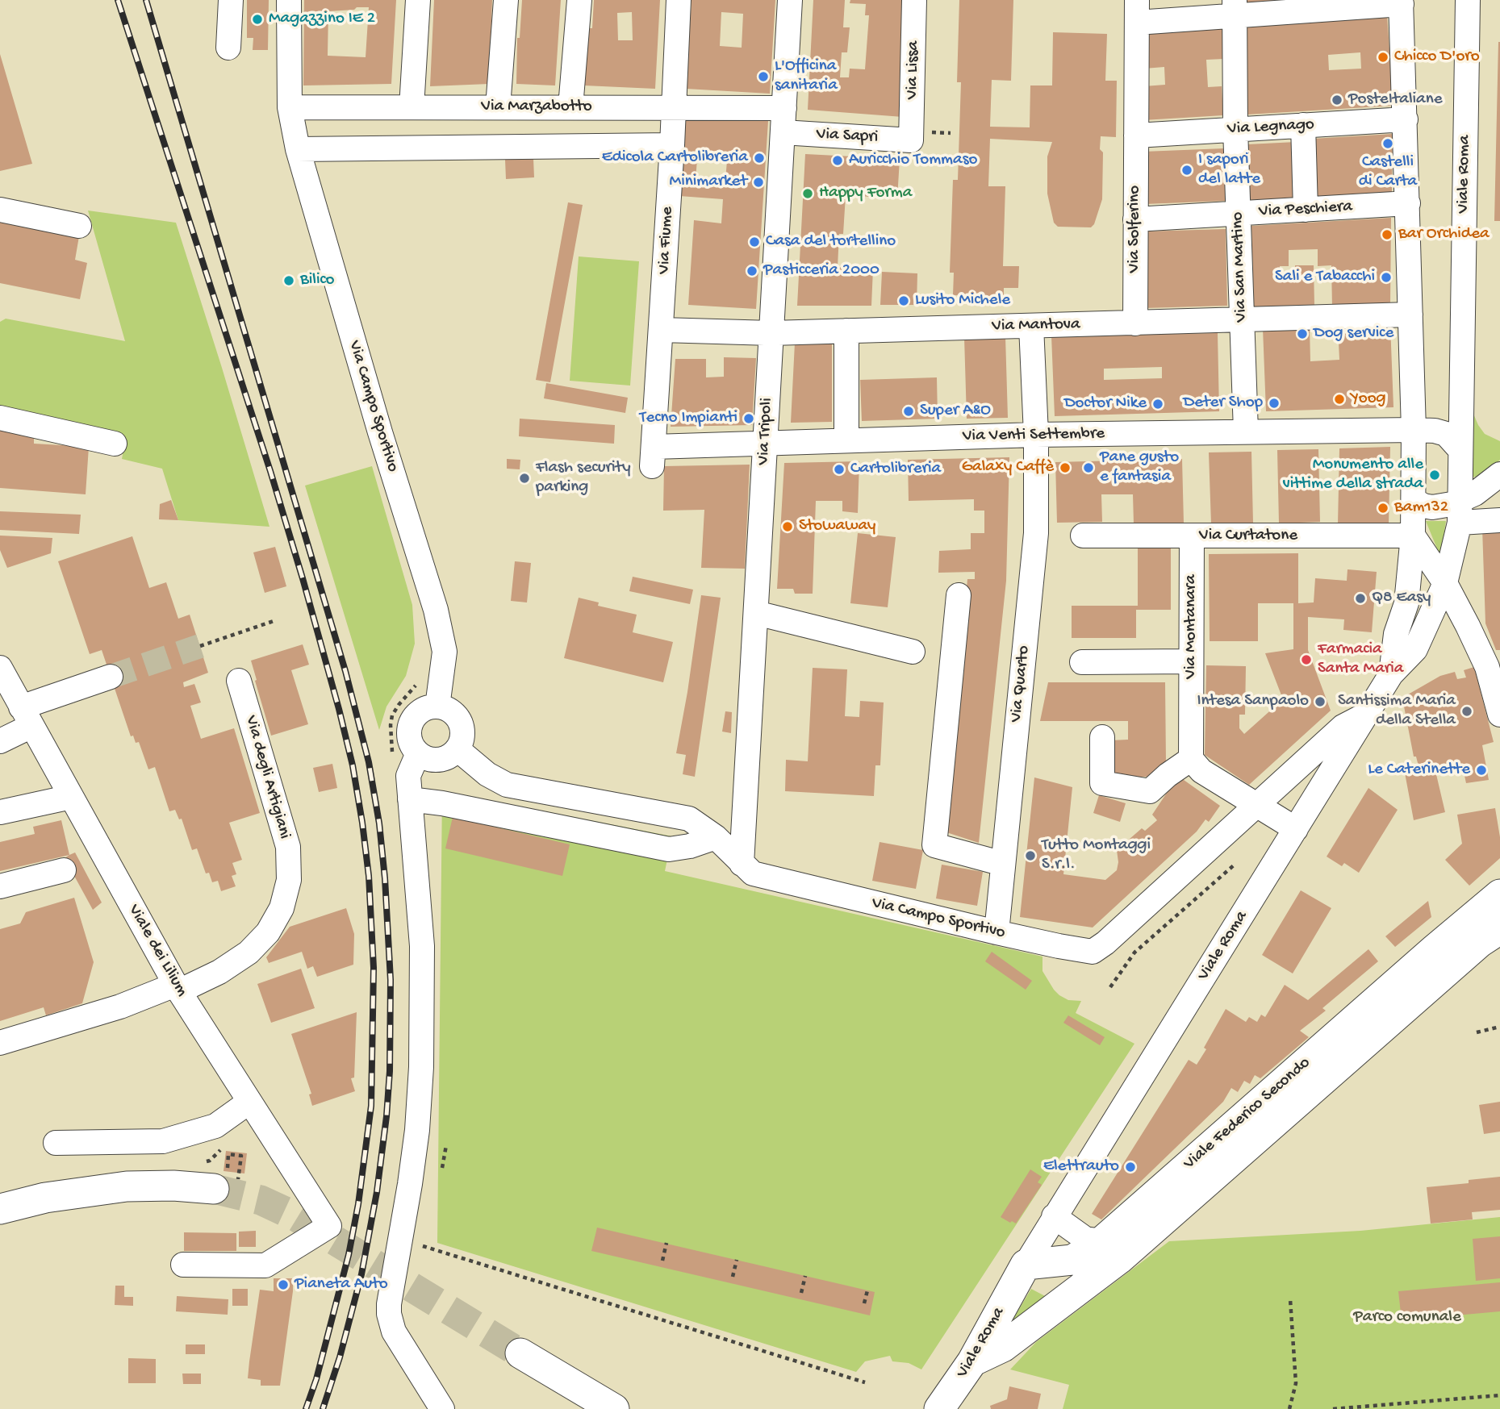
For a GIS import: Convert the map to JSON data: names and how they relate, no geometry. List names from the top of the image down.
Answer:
{
  "streets": {
    "main road": ["Viale Roma", "Viale Federico Secondo"],
    "street": [
      "Via Lissa",
      "Via Marzabotto",
      "Via Legnago",
      "Via Sapri",
      "Via Peschiera",
      "Via Solferino",
      "Via Fiume",
      "Via San Martino",
      "Via Mantova",
      "Via Campo Sportivo",
      "Via Tripoli",
      "Via Venti Settembre",
      "Via Curtatone",
      "Via Montanara",
      "Via Quarto",
      "Via degli Artigiani",
      "Viale dei Lilium"
    ]
  },
  "crossings": [
    ["Via Lissa", "Via Sapri"],
    ["Via Marzabotto", "Via Fiume"],
    ["Via Marzabotto", "Via Campo Sportivo"],
    ["Via Marzabotto", "Via Tripoli"],
    ["Via Legnago", "Viale Roma"],
    ["Via Legnago", "Via Solferino"],
    ["Via Legnago", "Via San Martino"],
    ["Via Sapri", "Via Tripoli"],
    ["Viale Roma", "Via Peschiera"],
    ["Viale Roma", "Via Mantova"],
    ["Viale Roma", "Via Campo Sportivo"],
    ["Viale Roma", "Via Venti Settembre"],
    ["Viale Roma", "Via Curtatone"],
    ["Viale Roma", "Viale Federico Secondo"],
    ["Via Peschiera", "Via Solferino"],
    ["Via Peschiera", "Via San Martino"],
    ["Via Solferino", "Via Mantova"],
    ["Via Fiume", "Via Mantova"],
    ["Via Fiume", "Via Venti Settembre"],
    ["Via San Martino", "Via Mantova"],
    ["Via San Martino", "Via Venti Settembre"],
    ["Via Mantova", "Via Tripoli"],
    ["Via Mantova", "Via Quarto"],
    ["Via Campo Sportivo", "Via Tripoli"],
    ["Via Campo Sportivo", "Via Quarto"],
    ["Via Tripoli", "Via Venti Settembre"],
    ["Via Venti Settembre", "Via Quarto"],
    ["Via Curtatone", "Via Montanara"],
    ["Via degli Artigiani", "Viale dei Lilium"]
  ],
  "parks": ["Parco comunale"],
  "places": [
    "Magazzino IE 2",
    "Chicco D'oro",
    "L'Officina sanitaria",
    "PosteItaliane",
    "Castelli di Carta",
    "Edicola Cartolibreria",
    "Auricchio Tommaso",
    "I sapori del latte",
    "Minimarket",
    "Happy Forma",
    "Bar Orchidea",
    "Casa del tortellino",
    "Pasticceria 2000",
    "Sali e Tabacchi",
    "Bilico",
    "Lusito Michele",
    "Dog service",
    "Yoog",
    "Deter Shop",
    "Doctor Nike",
    "Super A&O",
    "Tecno Impianti",
    "Galaxy Caffè",
    "Pane gusto e fantasia",
    "Cartolibreria",
    "Monumento alle vittime della strada",
    "Flash security parking",
    "Bam132",
    "Stowaway",
    "Q8 Easy",
    "Farmacia Santa Maria",
    "Intesa Sanpaolo",
    "Santissima Maria della Stella",
    "Le Caterinette",
    "Tutto Montaggi S.r.l.",
    "Elettrauto",
    "Pianeta Auto"
  ]
}
